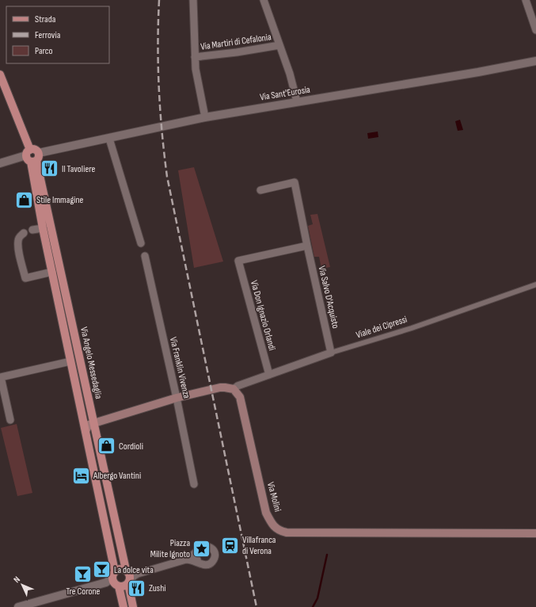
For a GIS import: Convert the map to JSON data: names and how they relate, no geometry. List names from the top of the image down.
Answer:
{
  "streets": {
    "main road": ["Via Angelo Messedaglia", "Via Molini"],
    "street": [
      "Via Martiri di Cefalonia",
      "Via Sant'Eurosia",
      "Via Salvo D'Acquisto",
      "Via Don Ignazio Orlandi",
      "Viale dei Cipressi",
      "Via Franklin Vivenza"
    ]
  },
  "crossings": [
    ["Via Martiri di Cefalonia", "Via Sant'Eurosia"],
    ["Via Sant'Eurosia", "Via Angelo Messedaglia"],
    ["Via Salvo D'Acquisto", "Via Don Ignazio Orlandi"],
    ["Via Salvo D'Acquisto", "Viale dei Cipressi"],
    ["Via Don Ignazio Orlandi", "Viale dei Cipressi"],
    ["Viale dei Cipressi", "Via Molini"]
  ],
  "places": {
    "restaurant": ["Il Tavoliere", "Zushi"],
    "shop": ["Stile Immagine", "Cordioli"],
    "hotel": ["Albergo Vantini"],
    "station": ["Villafranca di Verona"],
    "place": ["Piazza Milite Ignoto"],
    "bar": ["La dolce vita", "Tre Corone"]
  },
  "legend": ["Strada", "Ferrovia", "Parco"],
  "north": "top left"
}
